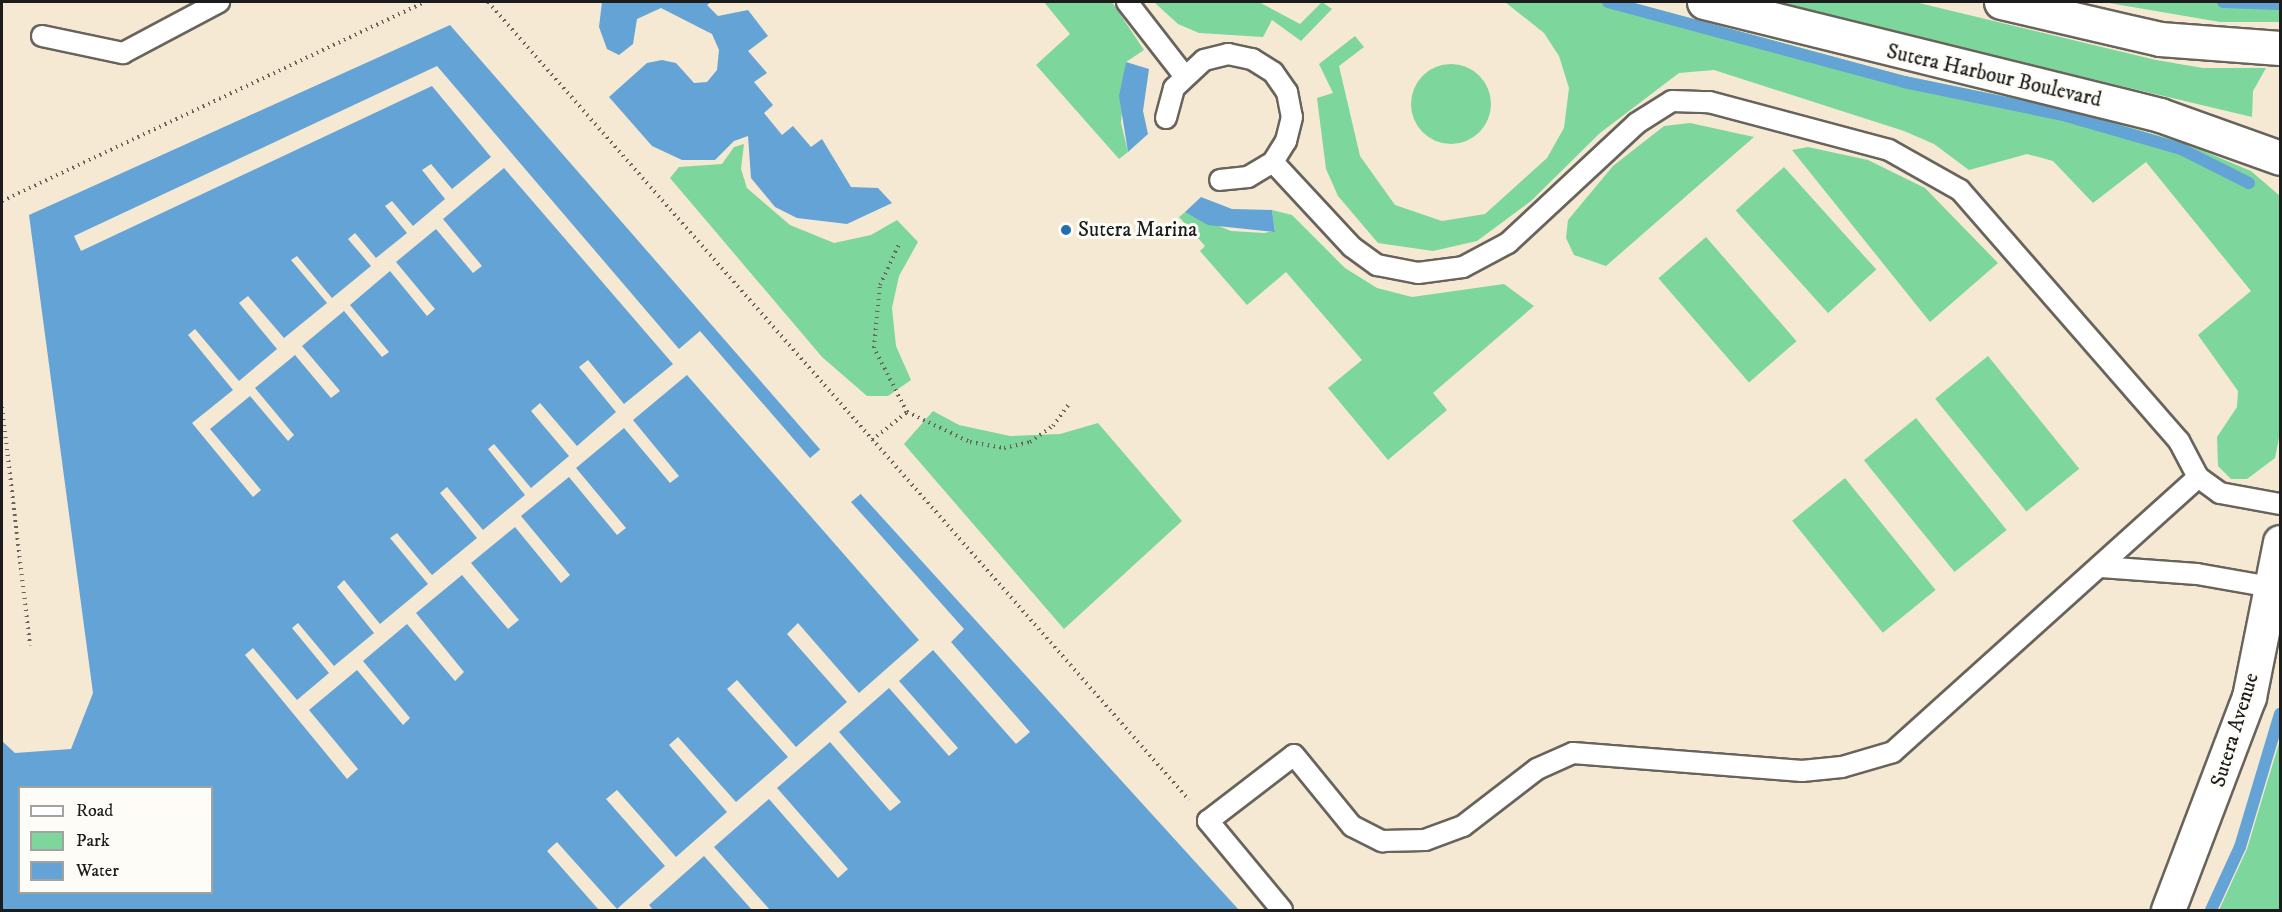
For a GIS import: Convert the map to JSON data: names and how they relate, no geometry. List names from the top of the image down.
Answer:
{
  "streets": {
    "street": ["Sutera Harbour Boulevard", "Sutera Avenue"]
  },
  "places": ["Sutera Marina"],
  "legend": ["Road", "Park", "Water"]
}
